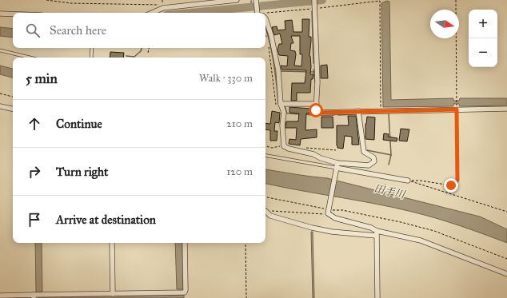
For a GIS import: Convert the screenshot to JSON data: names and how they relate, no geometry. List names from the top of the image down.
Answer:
{
  "water": ["田手川"],
  "north": "right",
  "page": {
    "map_buttons": ["+", "−"],
    "search": "Search here",
    "heading": ["5 min", "Walk · 330 m"],
    "list": [
      ["Continue", "210 m"],
      ["Turn right", "120 m"],
      "Arrive at destination"
    ]
  }
}
